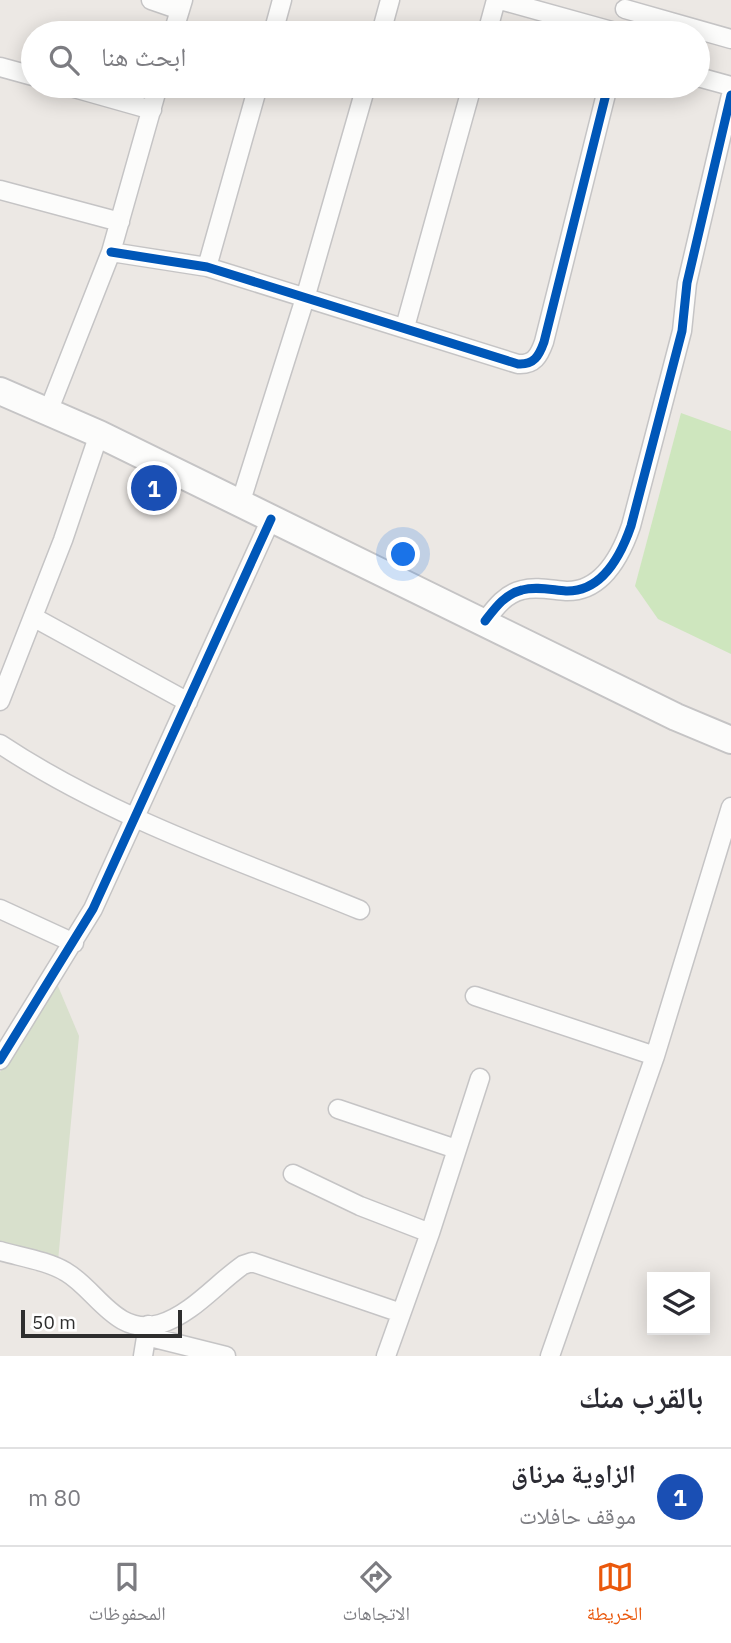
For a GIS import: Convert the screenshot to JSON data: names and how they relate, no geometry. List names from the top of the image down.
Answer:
{
  "scale_bar": "50 m",
  "page": {
    "search": "ابحث هنا",
    "pins": "1",
    "scale": "50 m",
    "heading": "بالقرب منك",
    "list": [
      {
        "mark": "1",
        "name": "الزاوية مرناق",
        "note": "موقف حافلات",
        "value": "80 m"
      }
    ],
    "nav": ["الخريطة", "الاتجاهات", "المحفوظات"]
  }
}
